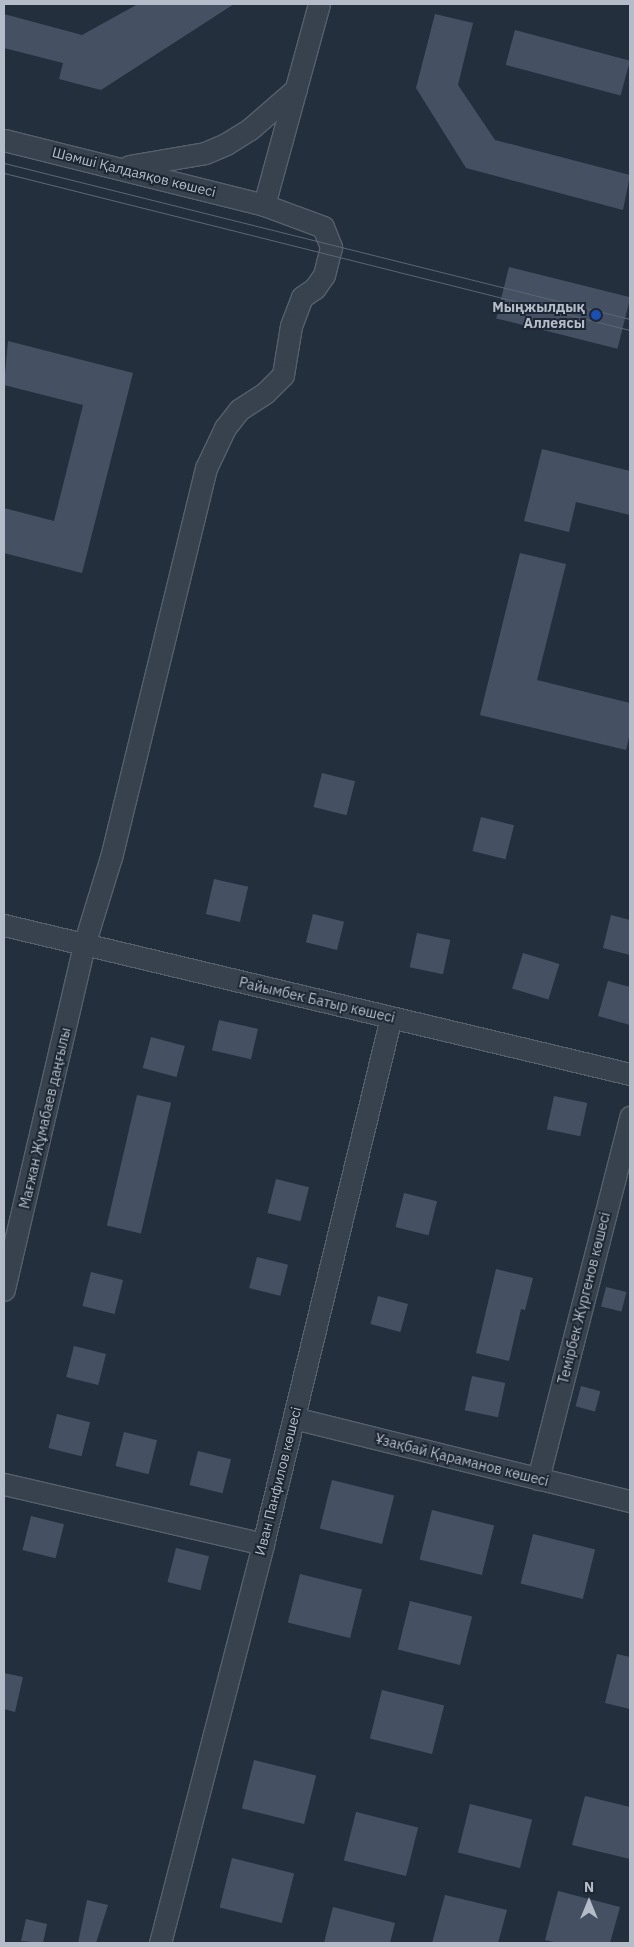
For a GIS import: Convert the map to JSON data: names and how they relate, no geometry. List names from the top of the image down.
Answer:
{
  "streets": {
    "street": [
      "Шәмші Қалдаяқов көшесі",
      "Райымбек Батыр көшесі",
      "Мағжан Жұмабаев даңғылы",
      "Темірбек Жүргенов көшесі",
      "Ұзақбай Қараманов көшесі",
      "Иван Панфилов көшесі"
    ]
  },
  "crossings": [
    ["Шәмші Қалдаяқов көшесі", "Райымбек Батыр көшесі"],
    ["Шәмші Қалдаяқов көшесі", "Мағжан Жұмабаев даңғылы"],
    ["Райымбек Батыр көшесі", "Мағжан Жұмабаев даңғылы"],
    ["Райымбек Батыр көшесі", "Иван Панфилов көшесі"],
    ["Темірбек Жүргенов көшесі", "Ұзақбай Қараманов көшесі"],
    ["Ұзақбай Қараманов көшесі", "Иван Панфилов көшесі"]
  ],
  "places": ["Мыңжылдық Аллеясы"],
  "north": "top"
}
